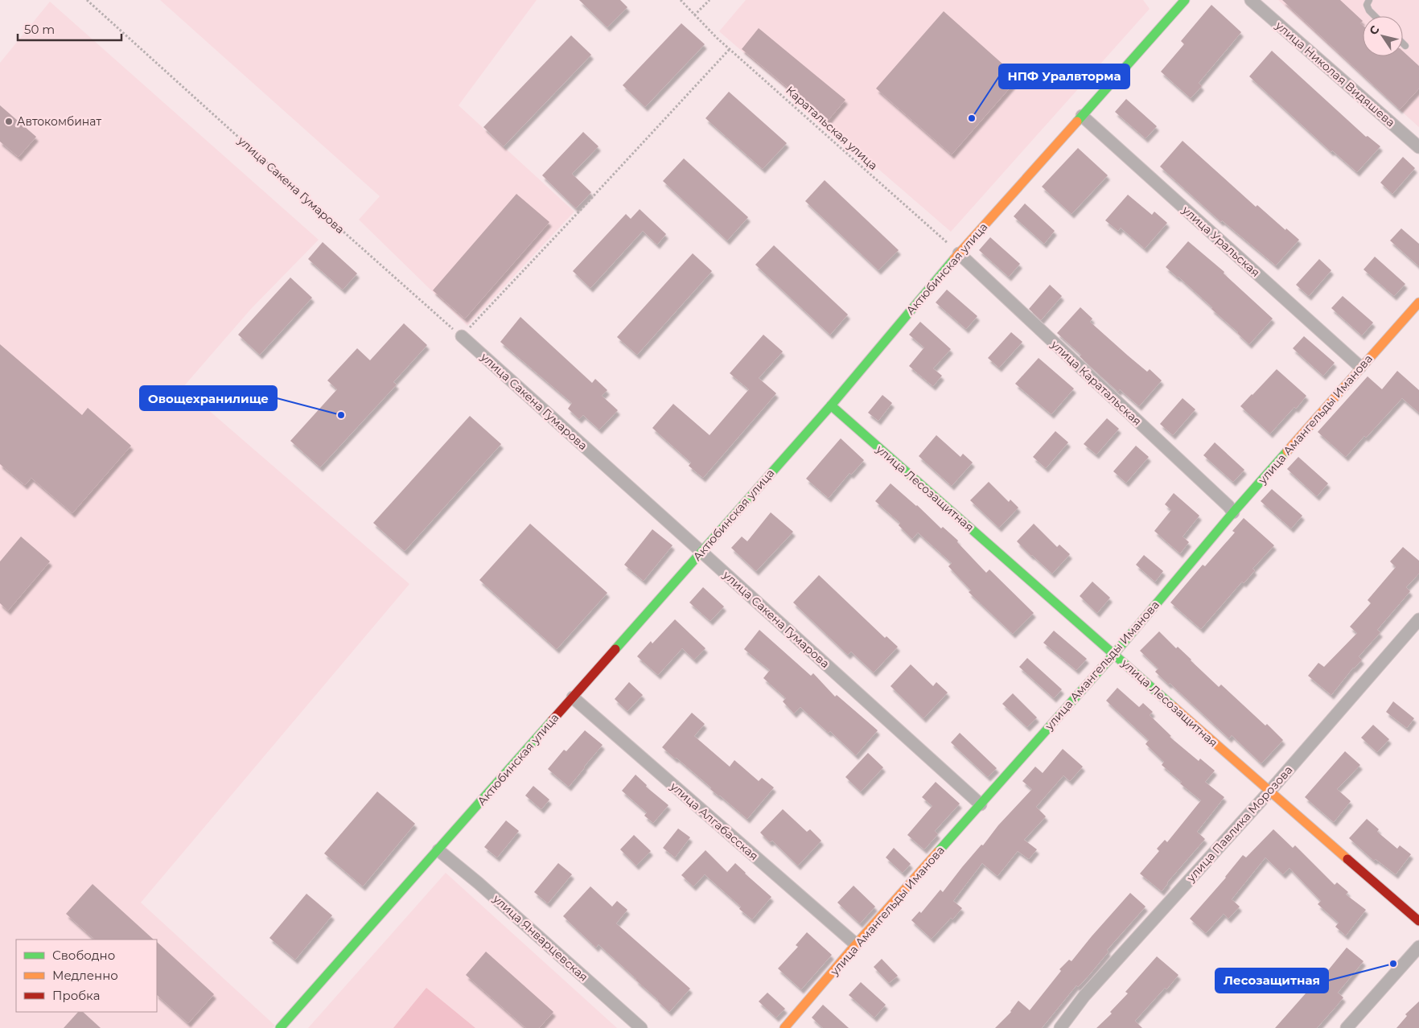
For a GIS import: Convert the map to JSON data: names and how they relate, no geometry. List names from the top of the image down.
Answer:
{
  "streets": {
    "street": [
      "улица Николая Видяшева",
      "улица Сакена Гумарова",
      "улица Уральская",
      "Актюбинская улица",
      "улица Каратальская",
      "улица Амангельды Иманова",
      "улица Лесозащитная",
      "улица Алгабасская",
      "улица Павлика Морозова",
      "улица Январцевская"
    ],
    "path": ["Каратальская улица"]
  },
  "crossings": [
    ["Каратальская улица", "Актюбинская улица"],
    ["Каратальская улица", "улица Каратальская"],
    ["улица Сакена Гумарова", "Актюбинская улица"],
    ["улица Сакена Гумарова", "улица Амангельды Иманова"],
    ["улица Уральская", "Актюбинская улица"],
    ["улица Уральская", "улица Амангельды Иманова"],
    ["Актюбинская улица", "улица Каратальская"],
    ["Актюбинская улица", "улица Лесозащитная"],
    ["Актюбинская улица", "улица Алгабасская"],
    ["Актюбинская улица", "улица Январцевская"],
    ["улица Каратальская", "улица Амангельды Иманова"],
    ["улица Амангельды Иманова", "улица Лесозащитная"],
    ["улица Амангельды Иманова", "улица Алгабасская"],
    ["улица Лесозащитная", "улица Павлика Морозова"]
  ],
  "places": [
    "НПФ Уралвторма",
    "Автокомбинат",
    "Овощехранилище",
    "Лесозащитная"
  ],
  "legend": ["Свободно", "Медленно", "Пробка"],
  "scale_bar": "50 m",
  "north": "top left"
}
